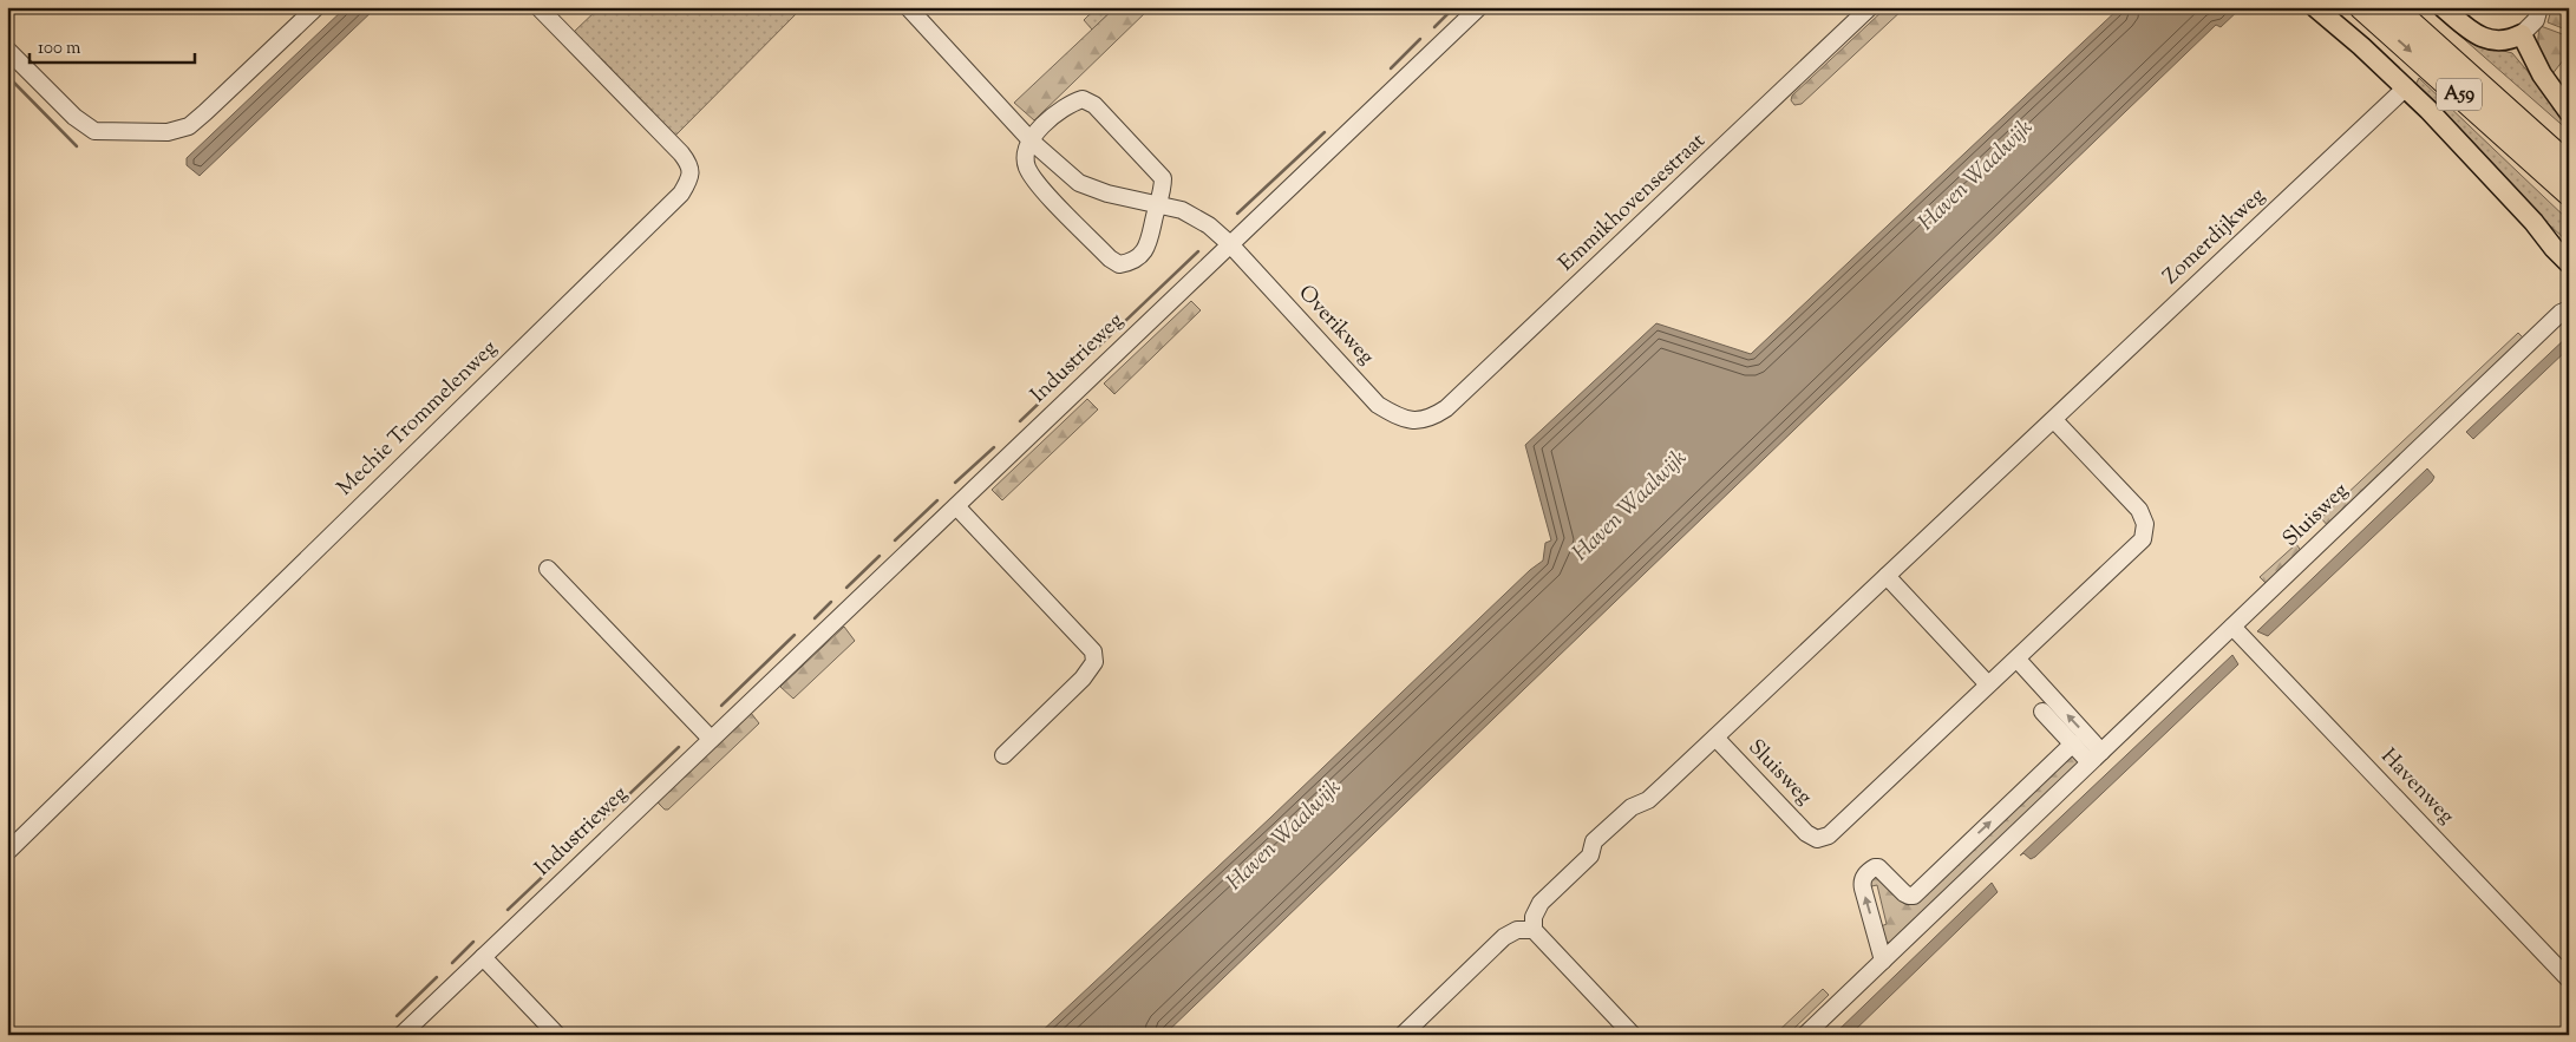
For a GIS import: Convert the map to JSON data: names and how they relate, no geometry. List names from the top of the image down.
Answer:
{
  "streets": {
    "highway": ["A59"],
    "street": [
      "Emmikhovensestraat",
      "Zomerdijkweg",
      "Overikweg",
      "Industrieweg",
      "Mechie Trommelenweg",
      "Sluisweg",
      "Havenweg"
    ]
  },
  "crossings": [
    ["Emmikhovensestraat", "Overikweg"],
    ["Zomerdijkweg", "Sluisweg"],
    ["Overikweg", "Industrieweg"],
    ["Sluisweg", "Havenweg"]
  ],
  "water": ["Haven Waalwijk"],
  "scale_bar": "100 m"
}
